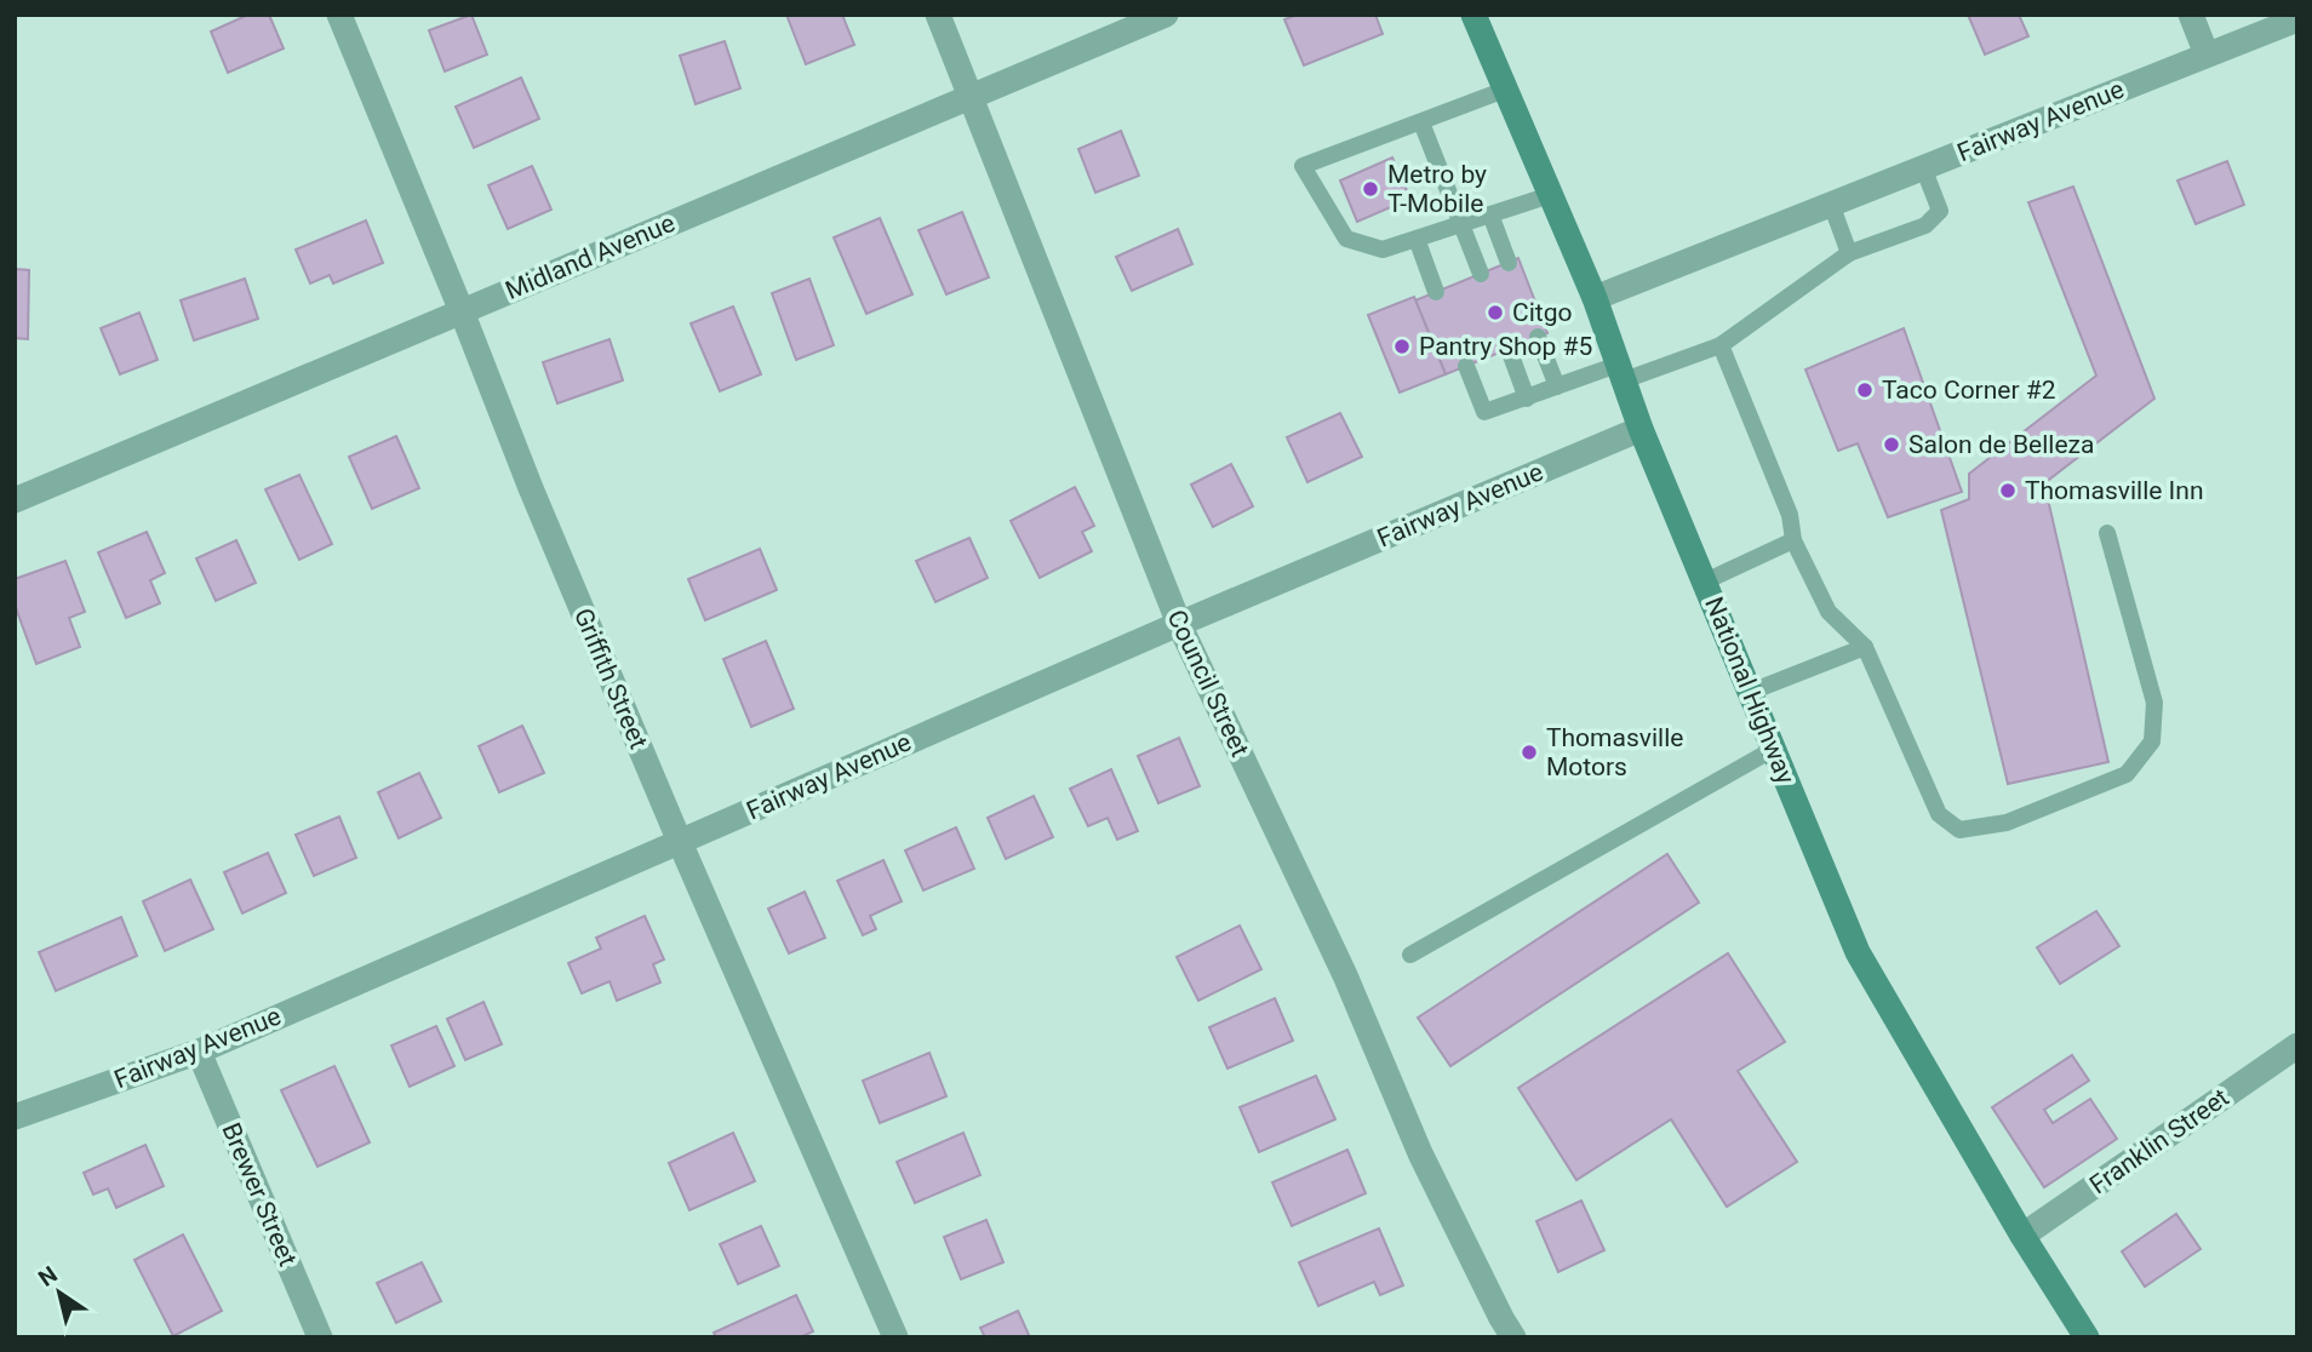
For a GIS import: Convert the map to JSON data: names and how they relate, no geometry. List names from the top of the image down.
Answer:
{
  "streets": {
    "main road": ["National Highway"],
    "street": [
      "Fairway Avenue",
      "Midland Avenue",
      "Griffith Street",
      "Council Street",
      "Franklin Street",
      "Brewer Street"
    ]
  },
  "crossings": [
    ["Fairway Avenue", "Griffith Street"],
    ["Fairway Avenue", "Council Street"],
    ["Fairway Avenue", "National Highway"],
    ["Fairway Avenue", "Brewer Street"],
    ["Midland Avenue", "Griffith Street"],
    ["Midland Avenue", "Council Street"],
    ["National Highway", "Franklin Street"]
  ],
  "places": [
    "Metro by T-Mobile",
    "Citgo",
    "Pantry Shop #5",
    "Taco Corner #2",
    "Salon de Belleza",
    "Thomasville Inn",
    "Thomasville Motors"
  ],
  "north": "top left"
}
